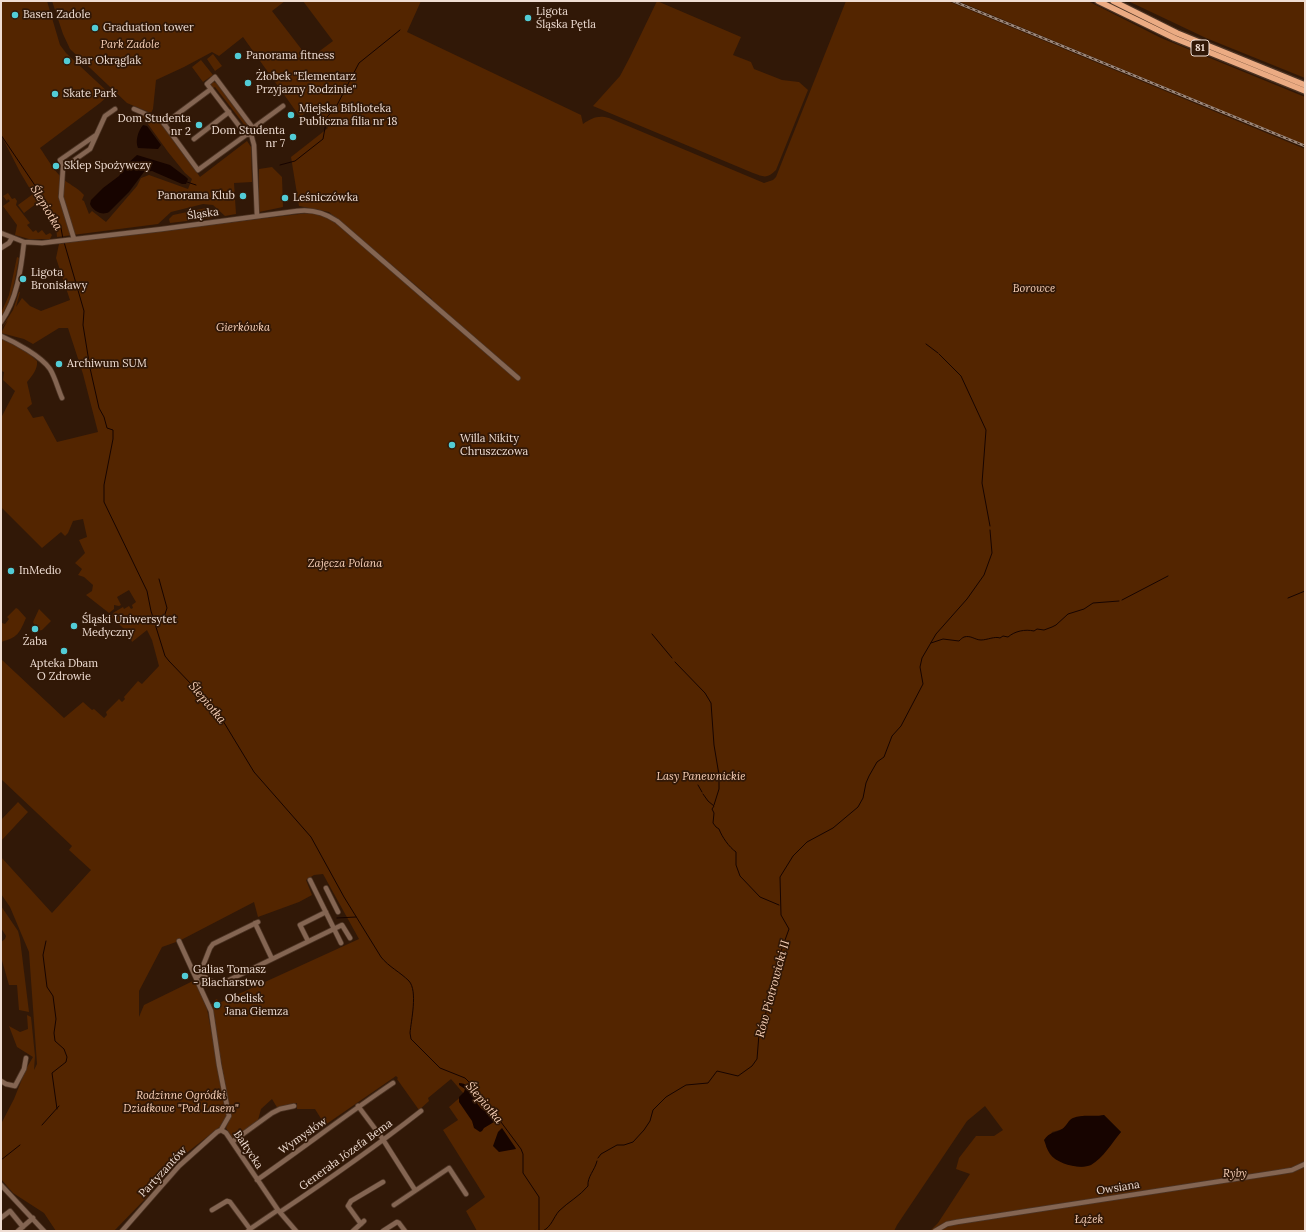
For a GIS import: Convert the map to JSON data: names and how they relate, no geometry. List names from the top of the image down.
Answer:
{
  "streets": {
    "main road": ["81"],
    "street": [
      "Śląska",
      "Wymysłów",
      "Bałtycka",
      "Generała Józefa Bema",
      "Partyzantów",
      "Owsiana"
    ]
  },
  "crossings": [
    ["Wymysłów", "Bałtycka"],
    ["Bałtycka", "Generała Józefa Bema"],
    ["Bałtycka", "Partyzantów"]
  ],
  "water": ["Ślepiotka", "Rów Piotrowicki II"],
  "parks": [
    "Park Zadole",
    "Borowce",
    "Gierkówka",
    "Zajęcza Polana",
    "Lasy Panewnickie",
    "Rodzinne Ogródki Działkowe \"Pod Lasem\"",
    "Ryby",
    "Łążek"
  ],
  "places": [
    "Basen Zadole",
    "Ligota Śląska Pętla",
    "Graduation tower",
    "Panorama fitness",
    "Bar Okrąglak",
    "Żłobek \"Elementarz Przyjazny Rodzinie\"",
    "Skate Park",
    "Miejska Biblioteka Publiczna filia nr 18",
    "Dom Studenta nr 2",
    "Dom Studenta nr 7",
    "Sklep Spożywczy",
    "Panorama Klub",
    "Leśniczówka",
    "Ligota Bronisławy",
    "Archiwum SUM",
    "Willa Nikity Chruszczowa",
    "InMedio",
    "Śląski Uniwersytet Medyczny",
    "Żaba",
    "Apteka Dbam O Zdrowie",
    "Galias Tomasz - Blacharstwo",
    "Obelisk Jana Giemza"
  ]
}
